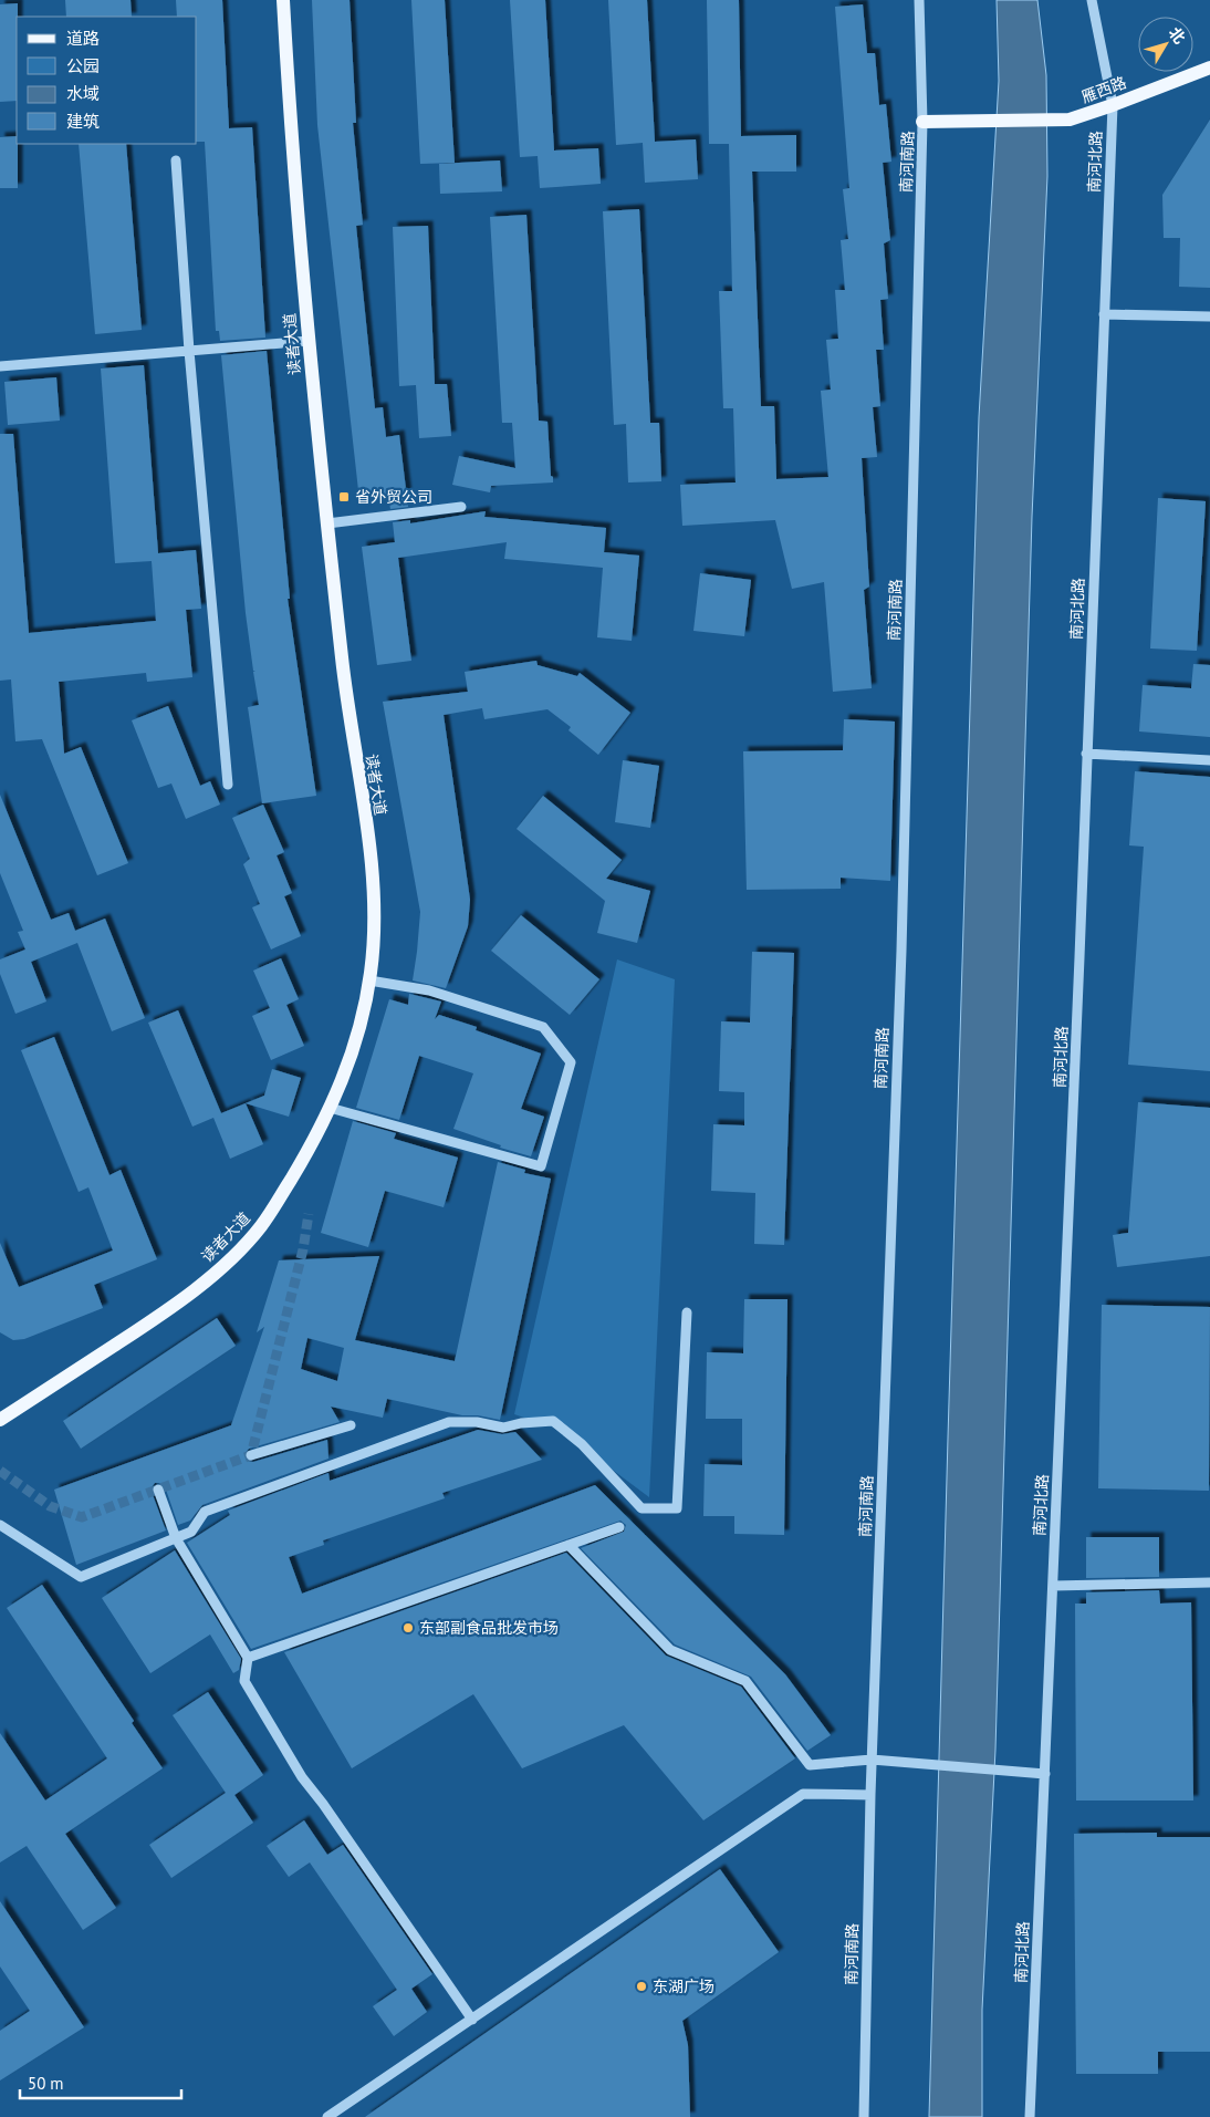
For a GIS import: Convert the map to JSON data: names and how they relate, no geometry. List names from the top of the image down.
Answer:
{
  "streets": {
    "main road": ["雁西路", "读者大道"],
    "street": ["南河南路", "南河北路"]
  },
  "crossings": [
    ["雁西路", "南河南路"],
    ["雁西路", "南河北路"]
  ],
  "places": {
    "transit": ["省外贸公司"],
    "other": ["东部副食品批发市场", "东湖广场"]
  },
  "legend": [
    "道路",
    "公园",
    "水域",
    "建筑"
  ],
  "scale_bar": "50 m",
  "north": "top right"
}
